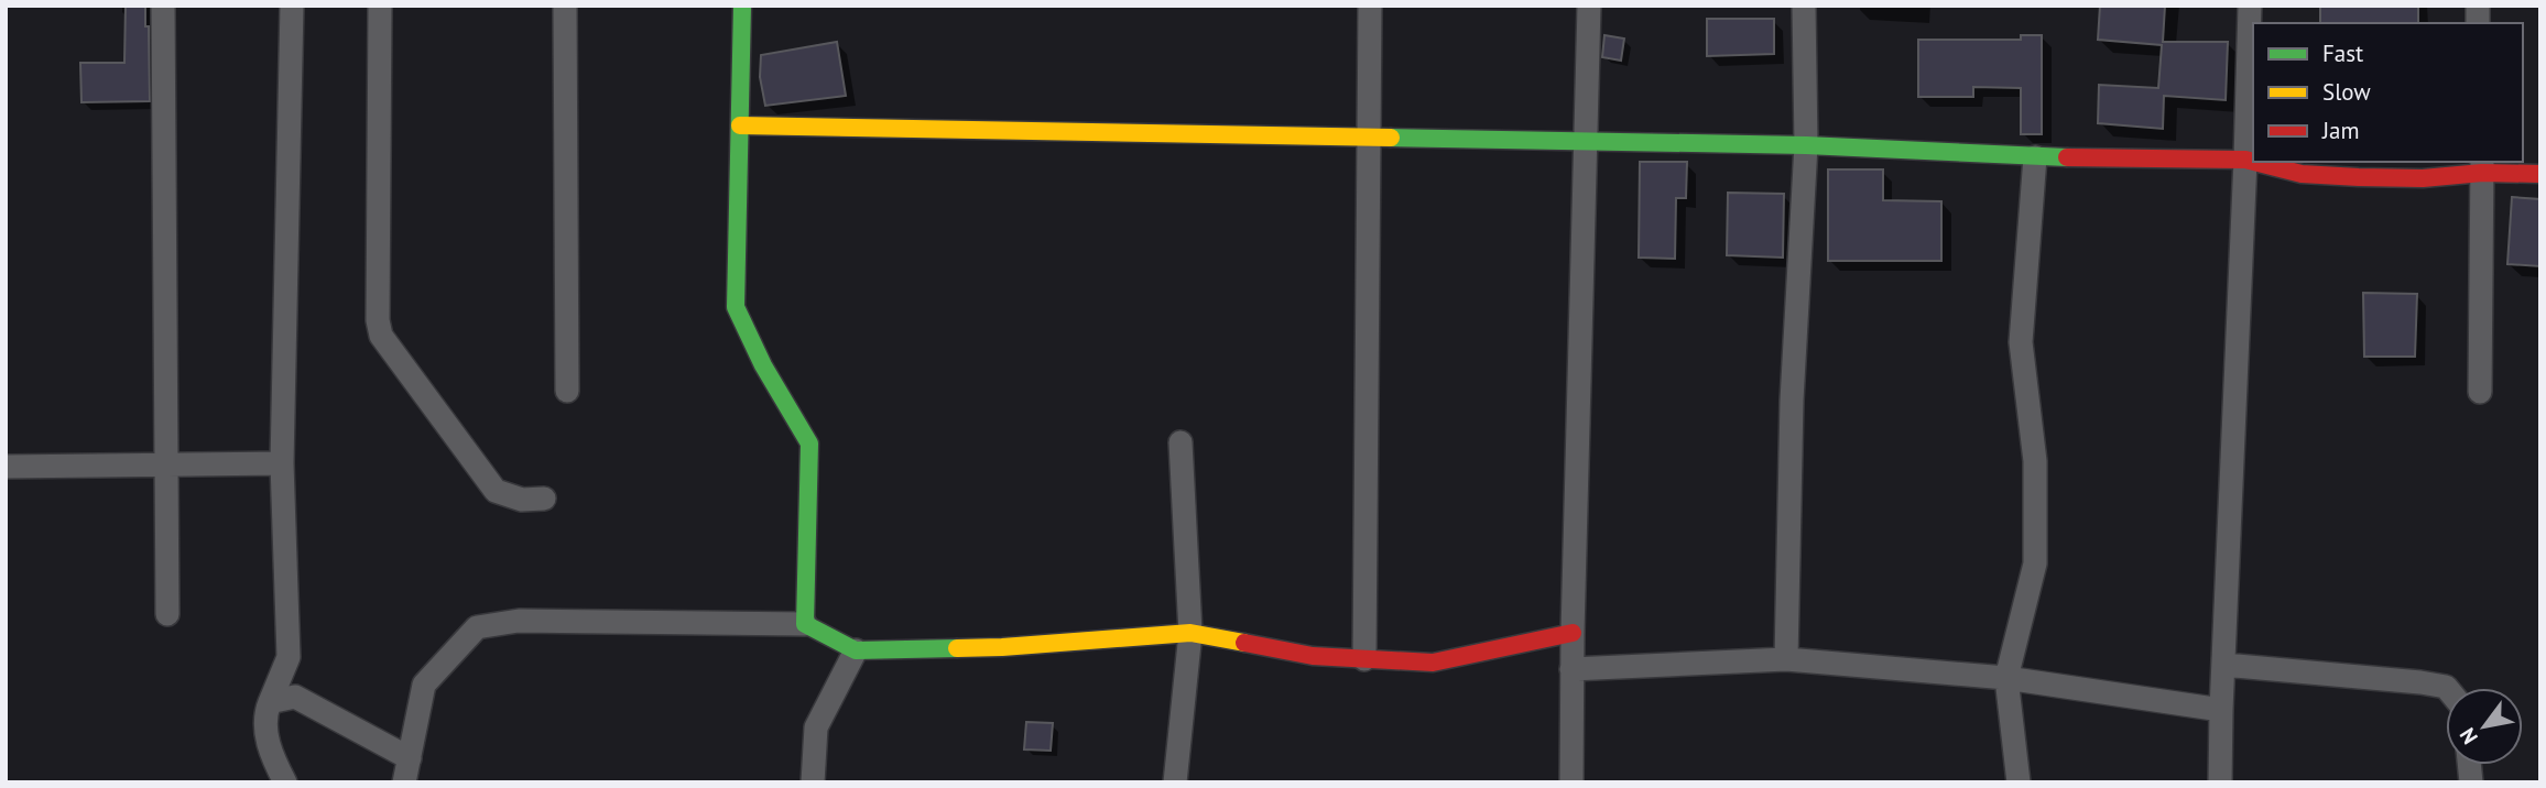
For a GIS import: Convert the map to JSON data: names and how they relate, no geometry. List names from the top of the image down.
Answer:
{
  "legend": ["Fast", "Slow", "Jam"],
  "north": "bottom left"
}
